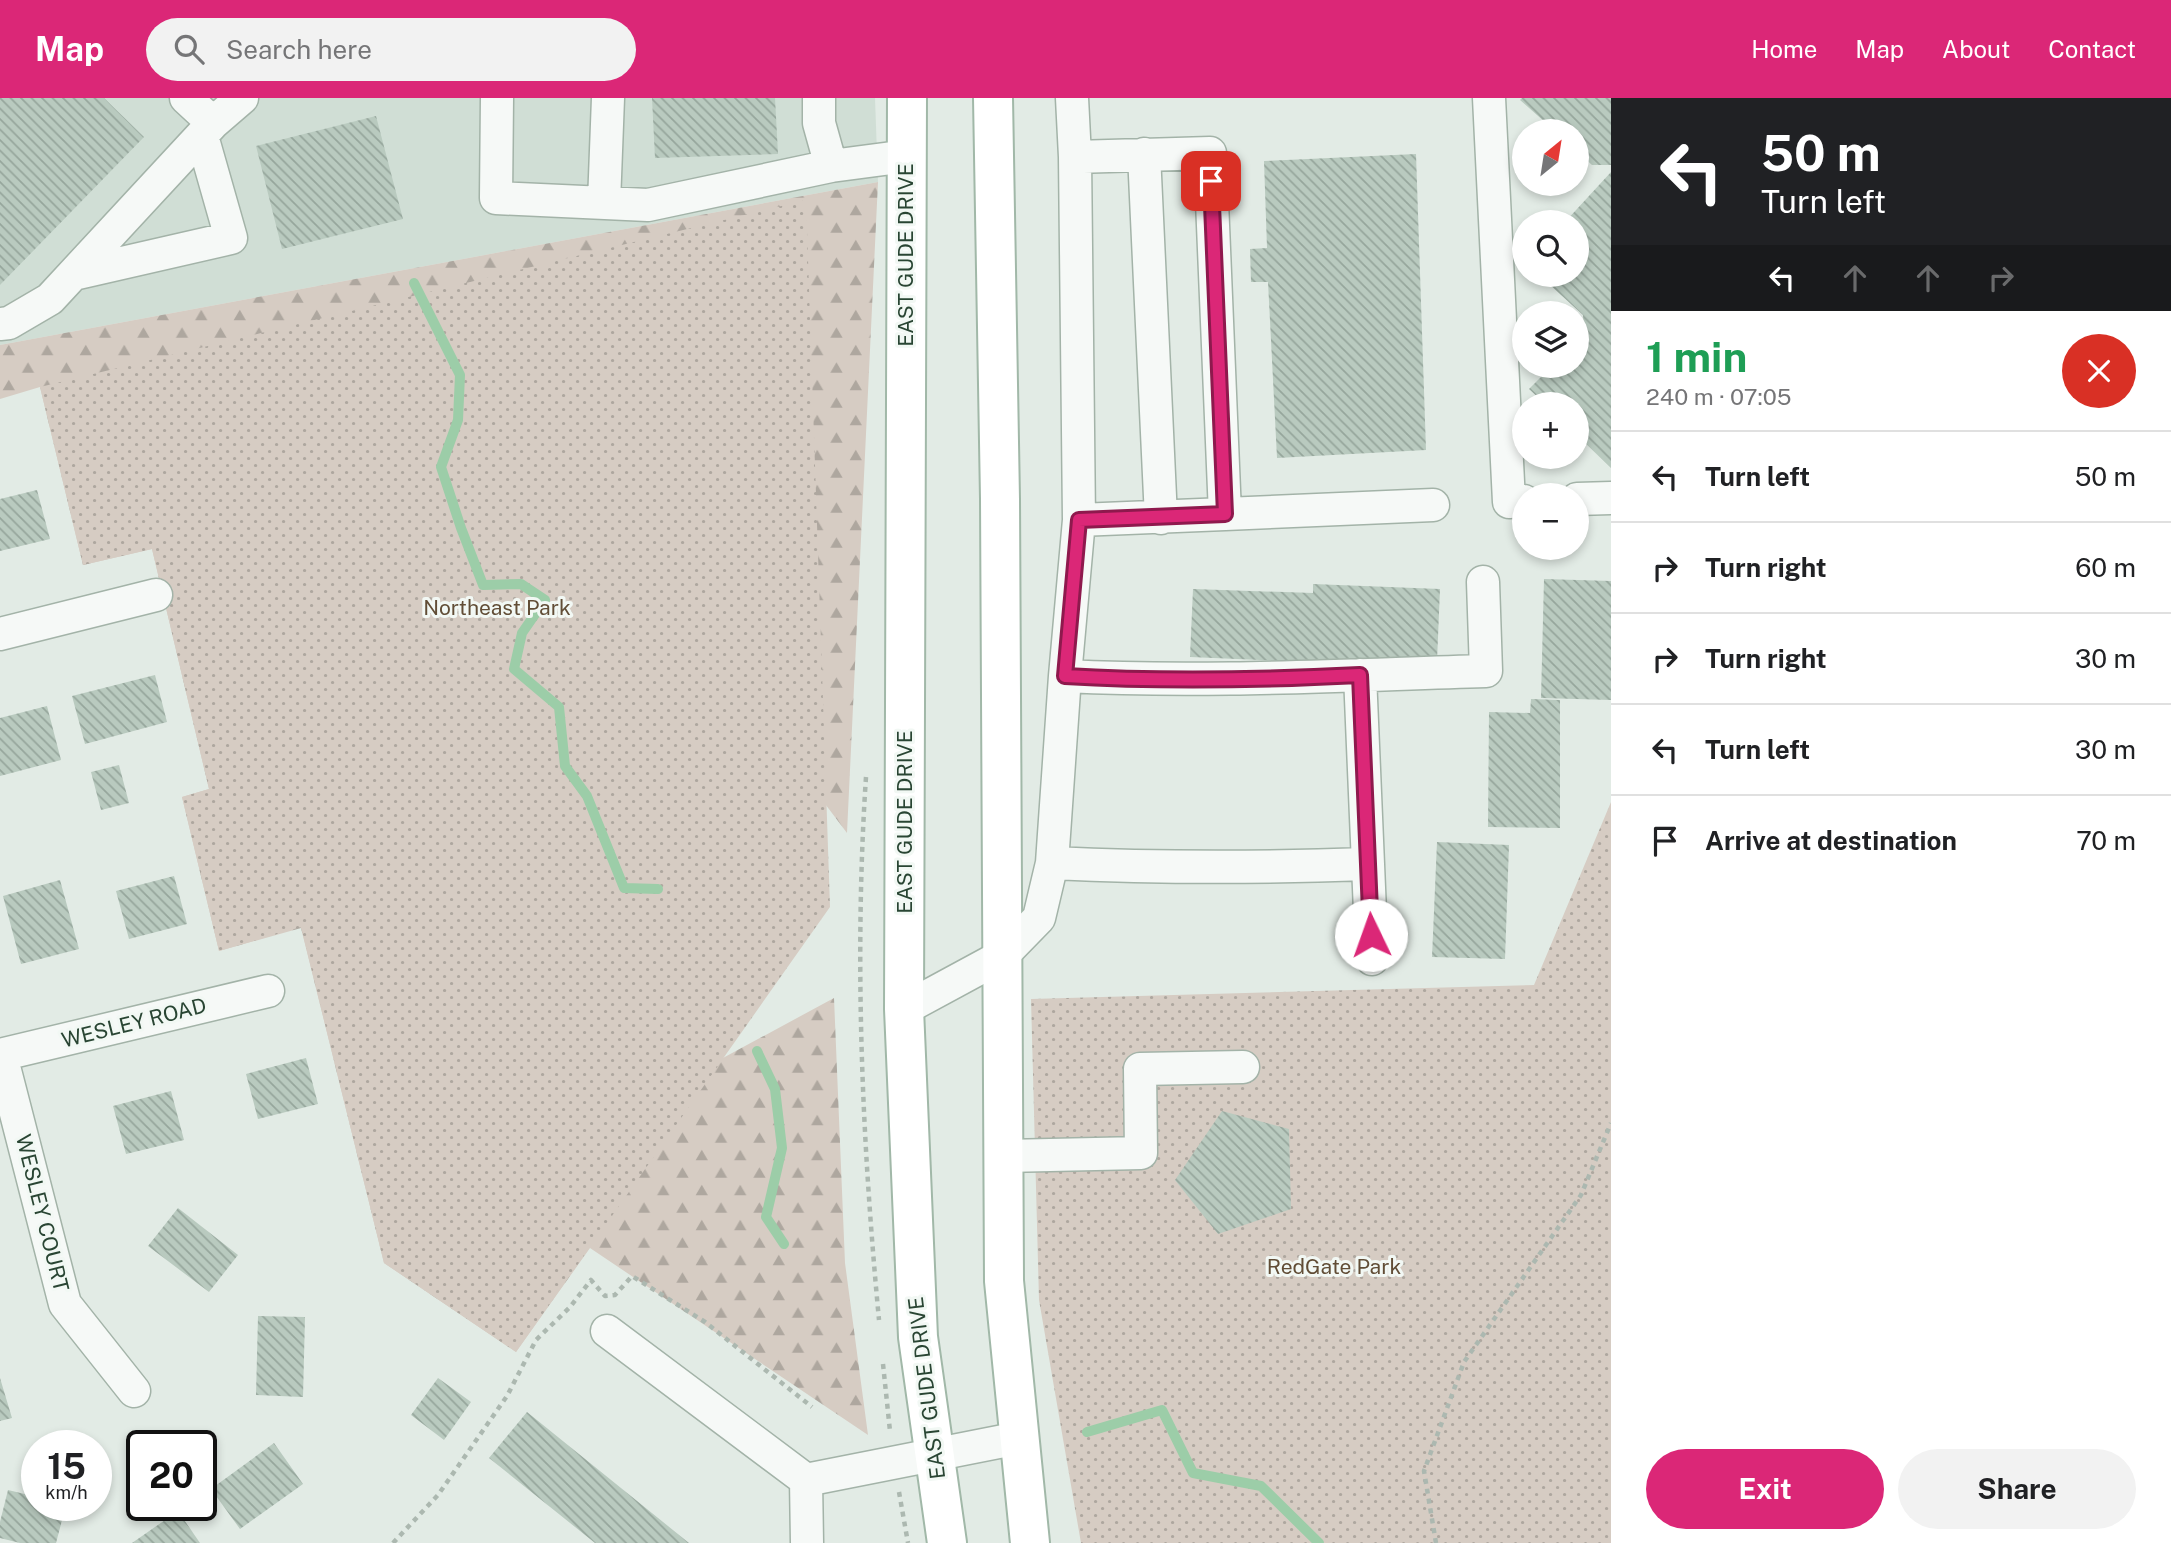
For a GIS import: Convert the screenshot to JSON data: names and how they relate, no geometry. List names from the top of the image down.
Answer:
{
  "streets": {
    "main road": ["EAST GUDE DRIVE"],
    "street": ["WESLEY ROAD", "WESLEY COURT"]
  },
  "crossings": [
    ["WESLEY ROAD", "WESLEY COURT"]
  ],
  "parks": ["Northeast Park", "RedGate Park"],
  "north": "top right",
  "page": {
    "header": "Map",
    "search": "Search here",
    "nav": [
      "Home",
      "Map",
      "About",
      "Contact"
    ],
    "turn": ["50 m", "Turn left"],
    "map_buttons": ["+", "−"],
    "heading": ["1 min", "240 m · 07:05"],
    "list": [
      {
        "name": "Turn left",
        "value": "50 m"
      },
      {
        "name": "Turn right",
        "value": "60 m"
      },
      {
        "name": "Turn right",
        "value": "30 m"
      },
      {
        "name": "Turn left",
        "value": "30 m"
      },
      {
        "name": "Arrive at destination",
        "value": "70 m"
      }
    ],
    "speed": "15 km/h",
    "limit": "20",
    "buttons": ["Exit", "Share"]
  }
}
